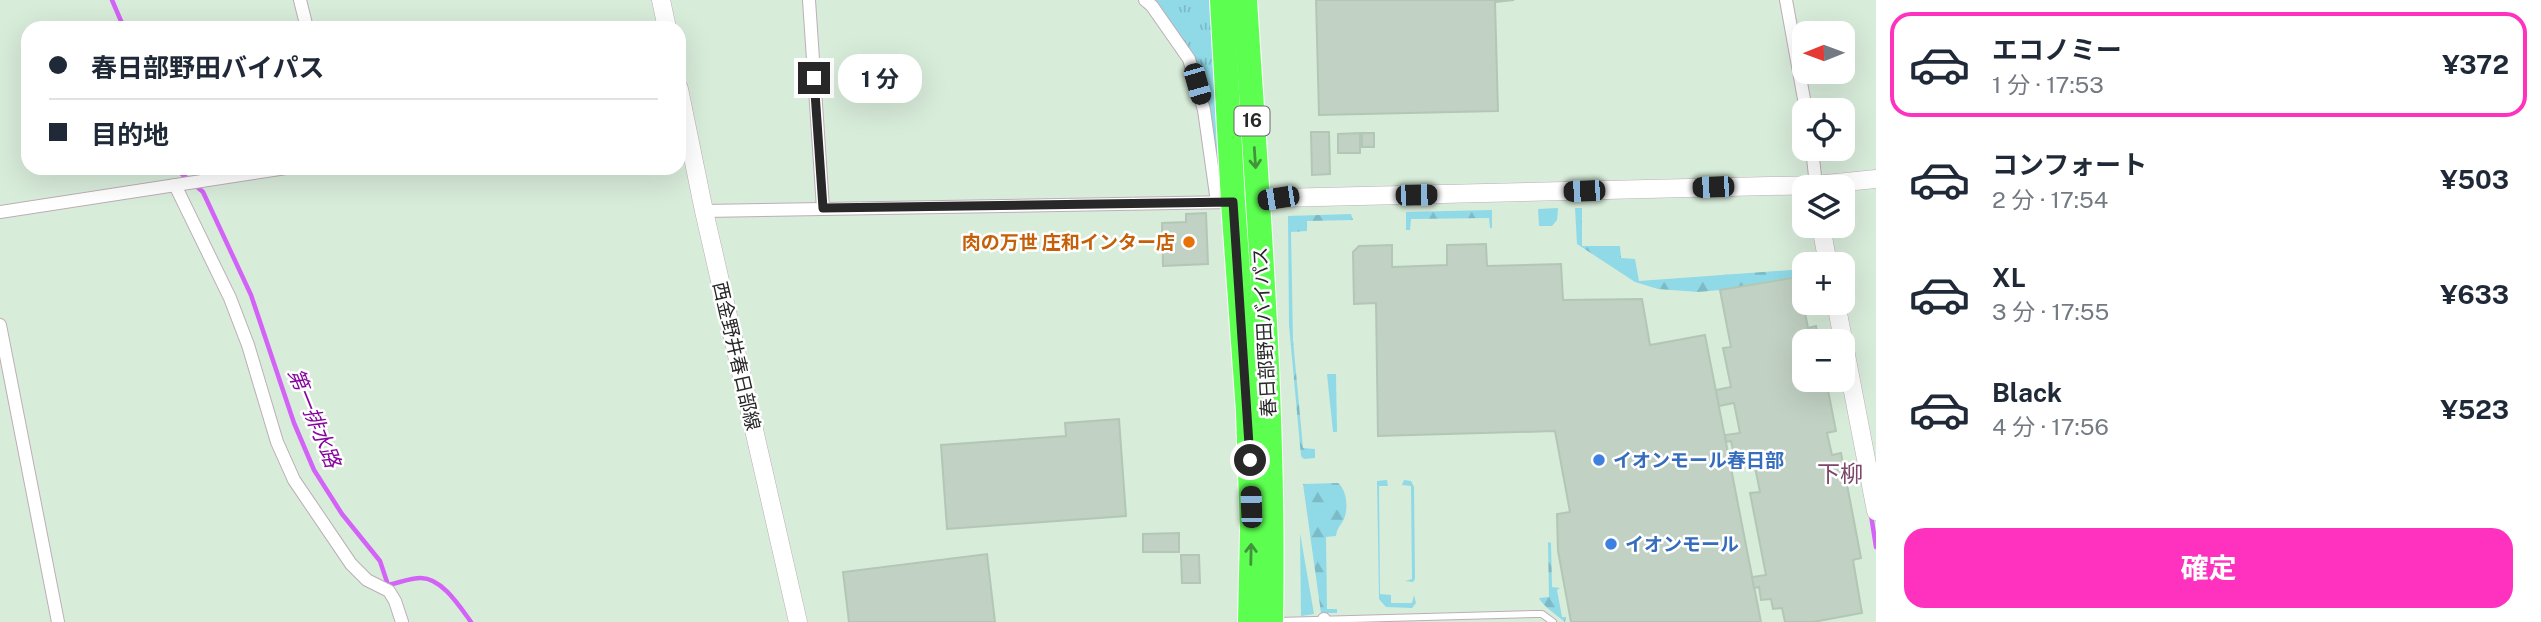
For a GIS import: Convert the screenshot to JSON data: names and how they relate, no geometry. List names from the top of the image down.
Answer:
{
  "streets": {
    "highway": ["16", "春日部野田バイパス"],
    "street": ["西金野井春日部線"]
  },
  "districts": ["下柳"],
  "water": ["第一排水路"],
  "places": ["肉の万世 庄和インター店", "イオンモール春日部", "イオンモール"],
  "north": "left",
  "page": {
    "list": [
      {
        "name": "エコノミー",
        "note": "1 分 · 17:53",
        "value": "¥372"
      },
      {
        "name": "コンフォート",
        "note": "2 分 · 17:54",
        "value": "¥503"
      },
      {
        "name": "XL",
        "note": "3 分 · 17:55",
        "value": "¥633"
      },
      {
        "name": "Black",
        "note": "4 分 · 17:56",
        "value": "¥523"
      }
    ],
    "map_buttons": ["+", "−"],
    "banner": ["春日部野田バイパス", "目的地"],
    "bubble": "1 分",
    "buttons": "確定"
  }
}
